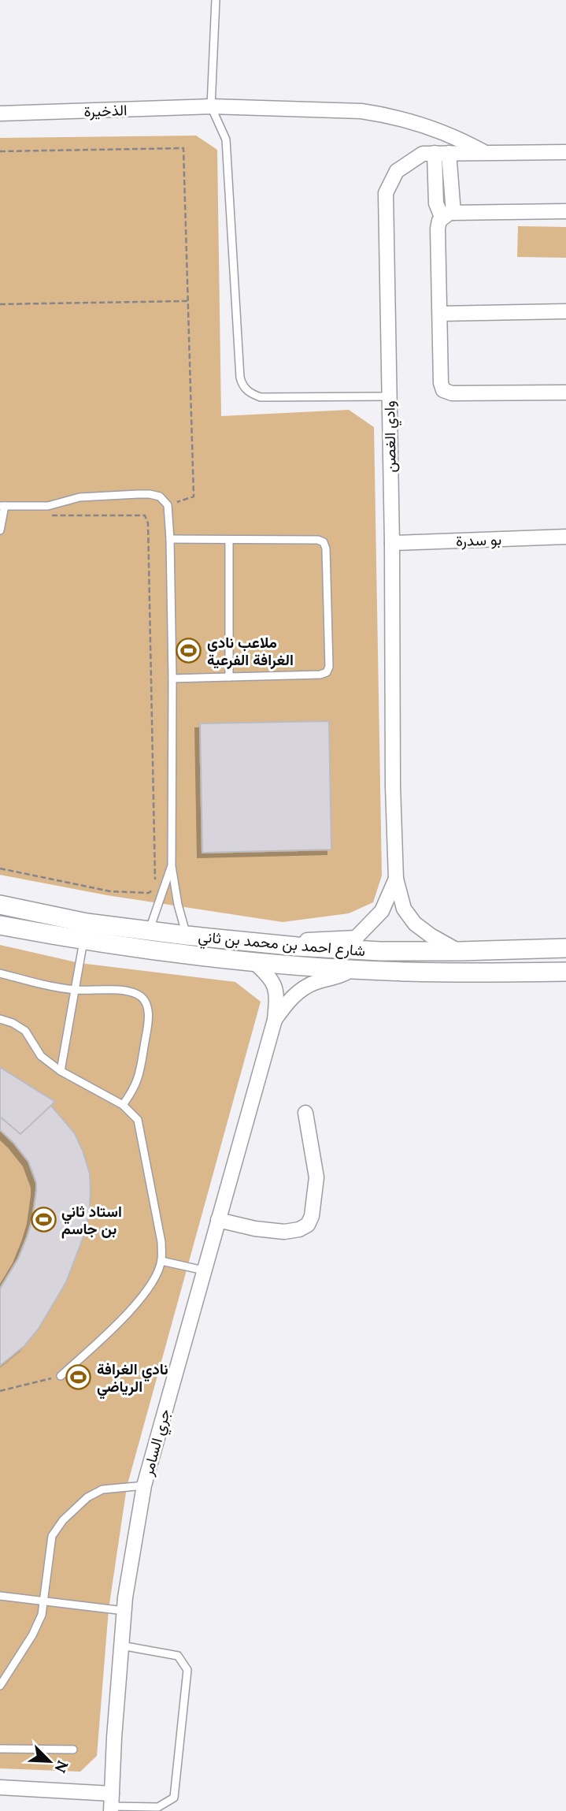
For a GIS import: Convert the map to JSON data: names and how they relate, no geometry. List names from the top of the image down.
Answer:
{
  "streets": {
    "street": [
      "الذخيرة",
      "وادي الغصن",
      "بو سدرة",
      "شارع احمد بن محمد بن ثاني",
      "جري السامر"
    ]
  },
  "crossings": [
    ["الذخيرة", "وادي الغصن"],
    ["وادي الغصن", "بو سدرة"],
    ["وادي الغصن", "شارع احمد بن محمد بن ثاني"],
    ["شارع احمد بن محمد بن ثاني", "جري السامر"]
  ],
  "places": {
    "sports": ["ملاعب نادي الغرافة الفرعية", "استاد ثاني بن جاسم", "نادي الغرافة الرياضي"]
  },
  "north": "bottom right"
}
